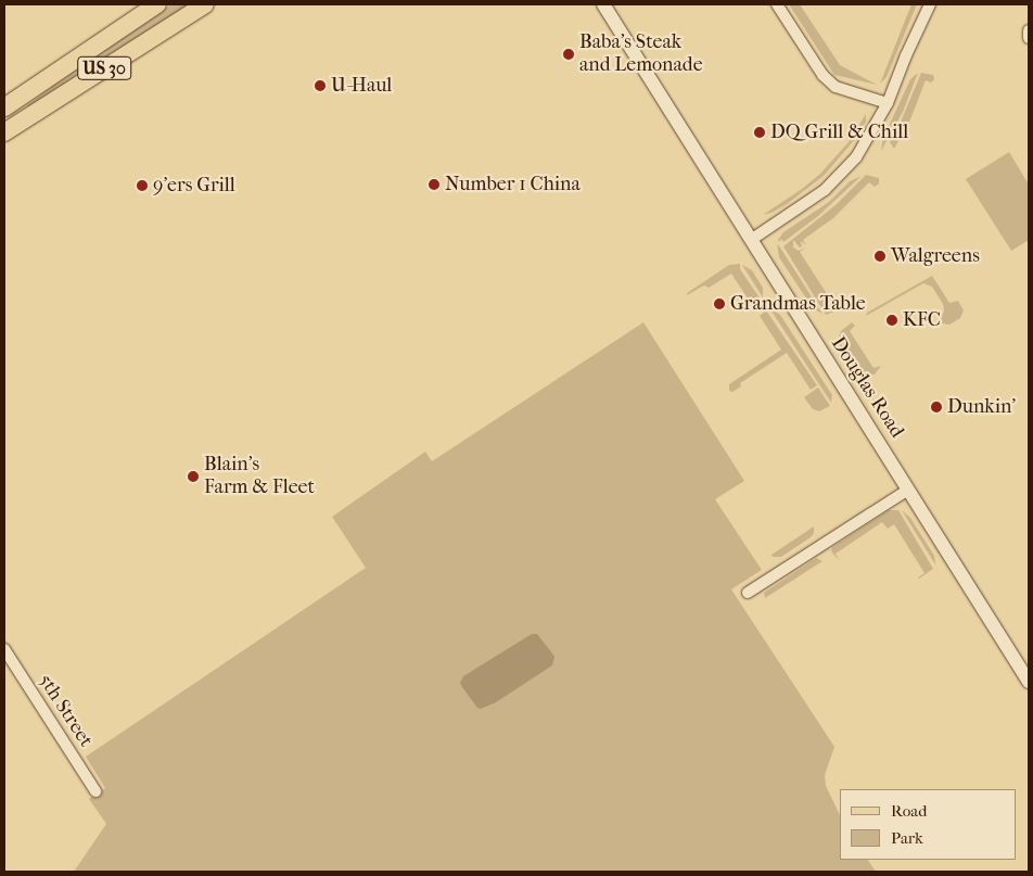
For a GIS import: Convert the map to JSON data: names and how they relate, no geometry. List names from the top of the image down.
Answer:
{
  "streets": {
    "main road": ["US 30"],
    "street": ["Douglas Road", "5th Street"]
  },
  "places": [
    "Baba's Steak and Lemonade",
    "U-Haul",
    "DQ Grill & Chill",
    "Number 1 China",
    "9'ers Grill",
    "Walgreens",
    "Grandmas Table",
    "KFC",
    "Dunkin'",
    "Blain's Farm & Fleet"
  ],
  "legend": ["Road", "Park"]
}
